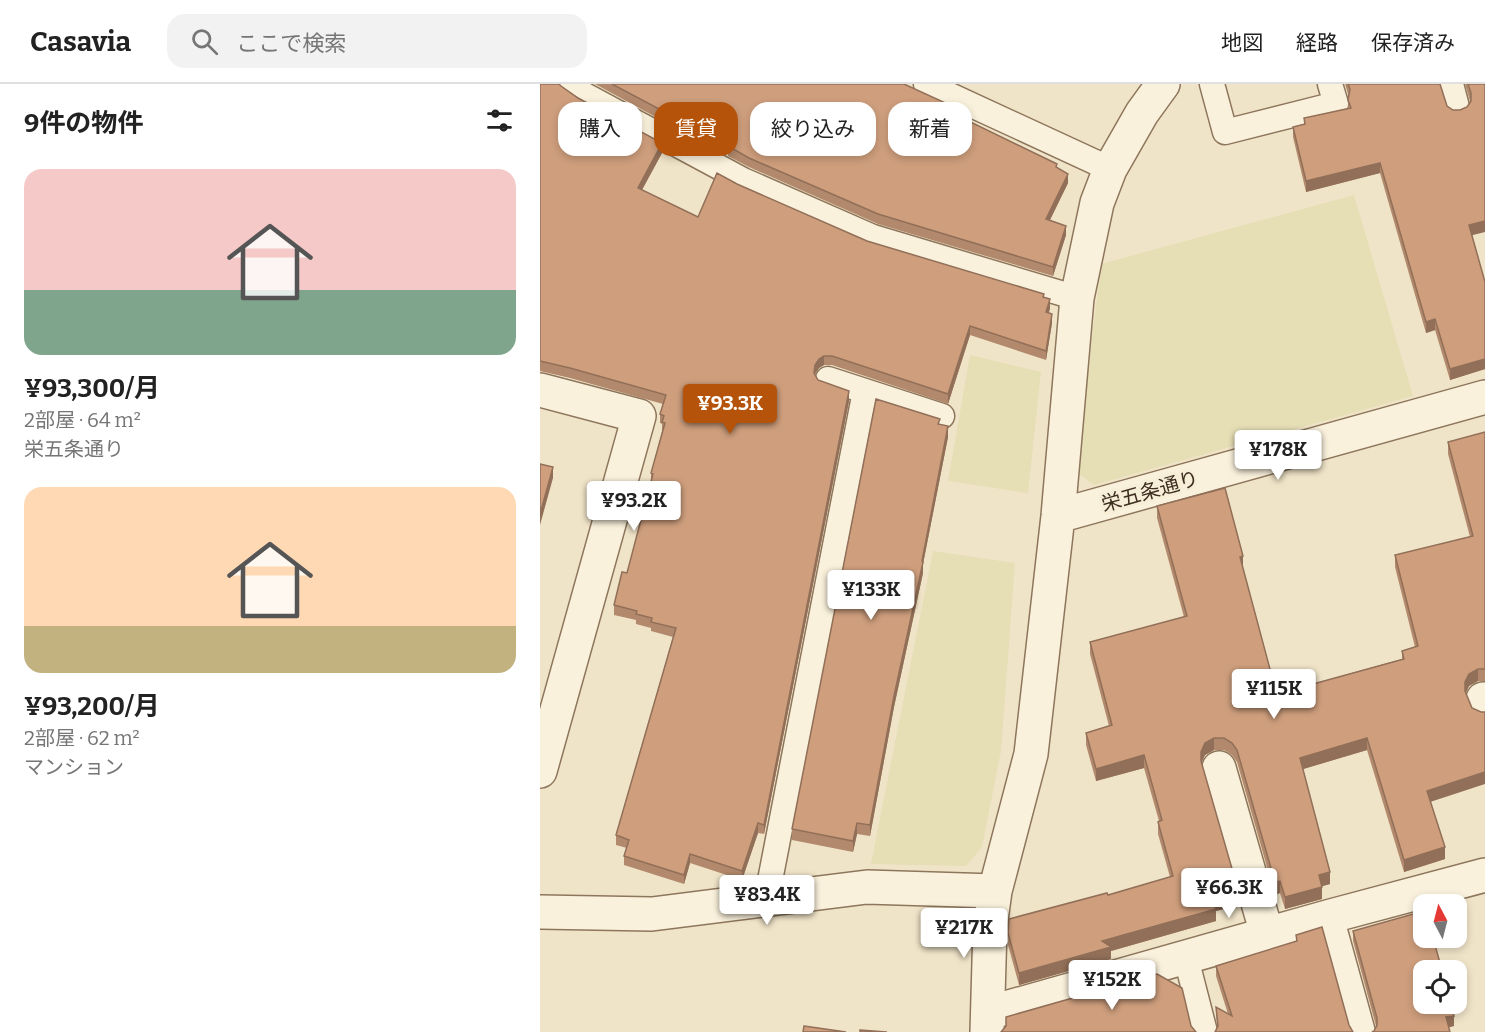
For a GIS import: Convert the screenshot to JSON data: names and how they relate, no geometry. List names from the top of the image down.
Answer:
{
  "streets": {
    "street": ["栄五条通り"]
  },
  "north": "top",
  "page": {
    "header": "Casavia",
    "search": "ここで検索",
    "nav": ["地図", "経路", "保存済み"],
    "heading": "9件の物件",
    "chip": [
      "購入",
      "賃貸",
      "絞り込み",
      "新着"
    ],
    "list": [
      {
        "name": "¥93,300/月",
        "note": "2部屋 · 64 m² · 栄五条通り"
      },
      {
        "name": "¥93,200/月",
        "note": "2部屋 · 62 m² · マンション"
      }
    ],
    "price": [
      "¥93.3K",
      "¥178K",
      "¥93.2K",
      "¥133K",
      "¥115K",
      "¥66.3K",
      "¥83.4K",
      "¥217K",
      "¥152K"
    ]
  }
}
